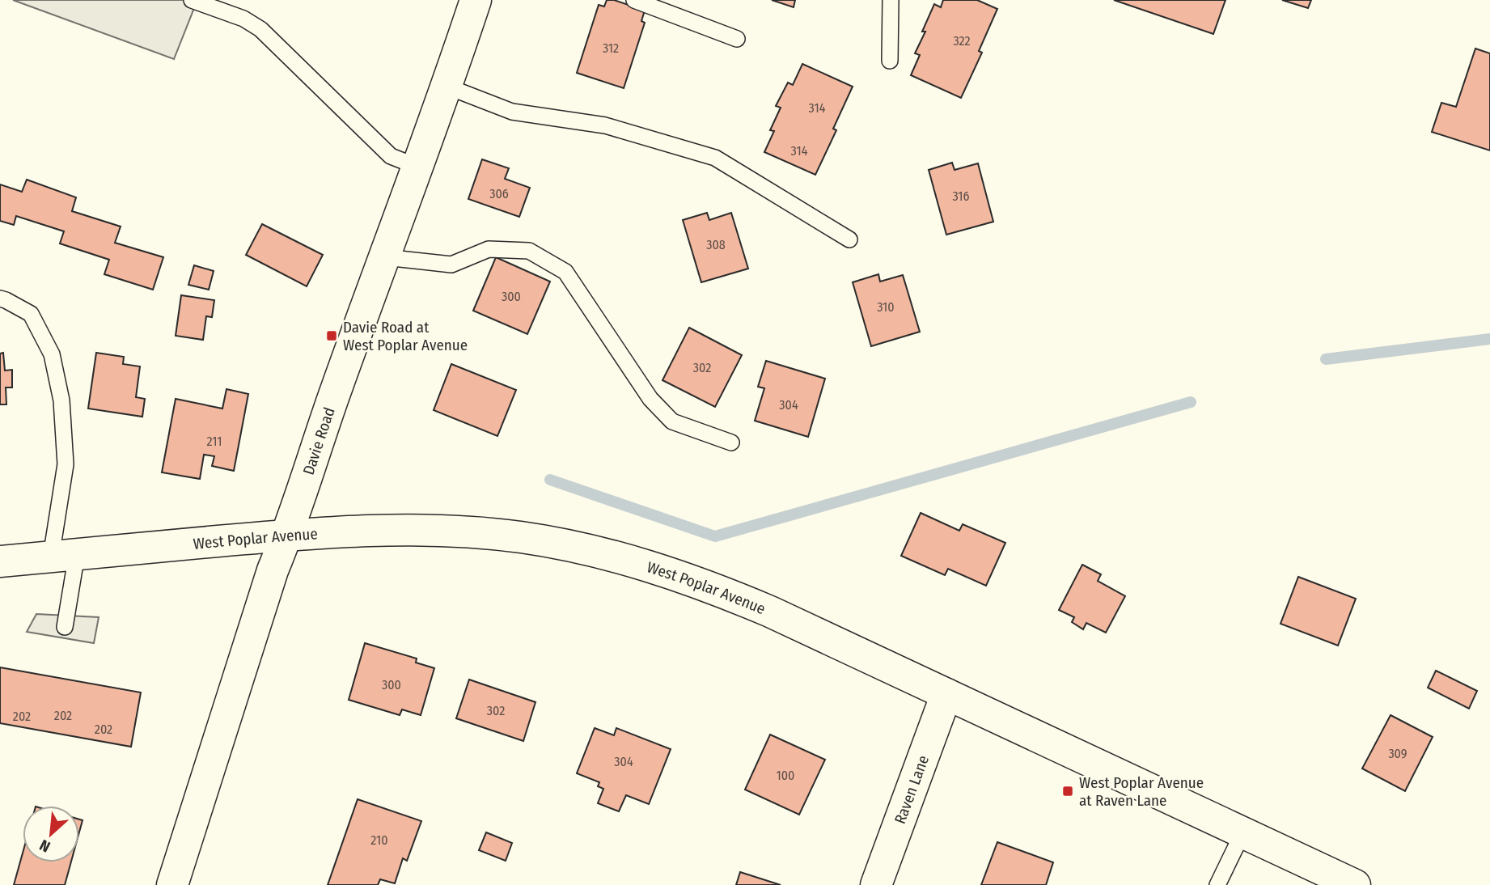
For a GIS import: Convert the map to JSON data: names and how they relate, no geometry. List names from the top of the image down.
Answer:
{
  "streets": {
    "street": ["Davie Road", "West Poplar Avenue", "Raven Lane"]
  },
  "crossings": [
    ["Davie Road", "West Poplar Avenue"],
    ["West Poplar Avenue", "Raven Lane"]
  ],
  "places": {
    "transit": ["Davie Road at West Poplar Avenue", "West Poplar Avenue at Raven Lane"]
  },
  "house_numbers": [
    "322",
    "312",
    "314",
    "314",
    "306",
    "316",
    "308",
    "300",
    "310",
    "302",
    "304",
    "211",
    "300",
    "302",
    "202",
    "202",
    "202",
    "309",
    "304",
    "100",
    "210"
  ],
  "north": "bottom left"
}
